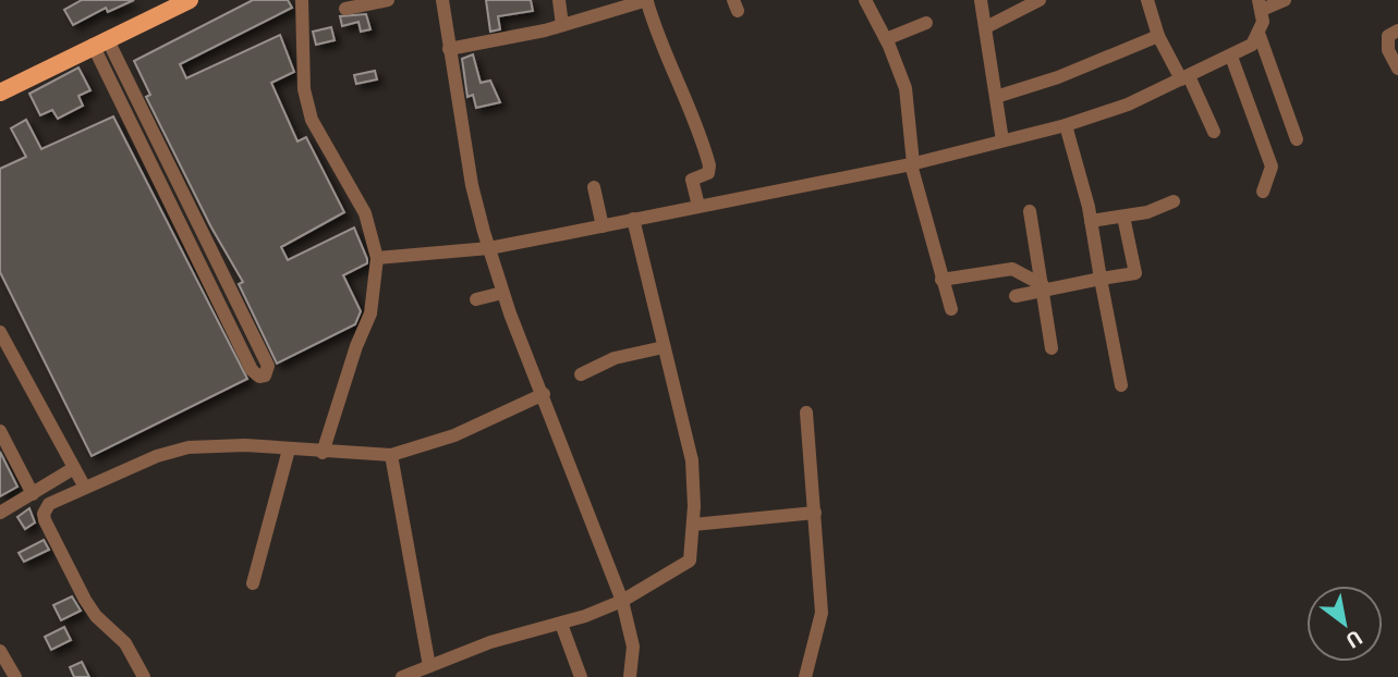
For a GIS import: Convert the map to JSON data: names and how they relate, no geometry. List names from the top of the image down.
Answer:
{
  "north": "bottom right"
}
